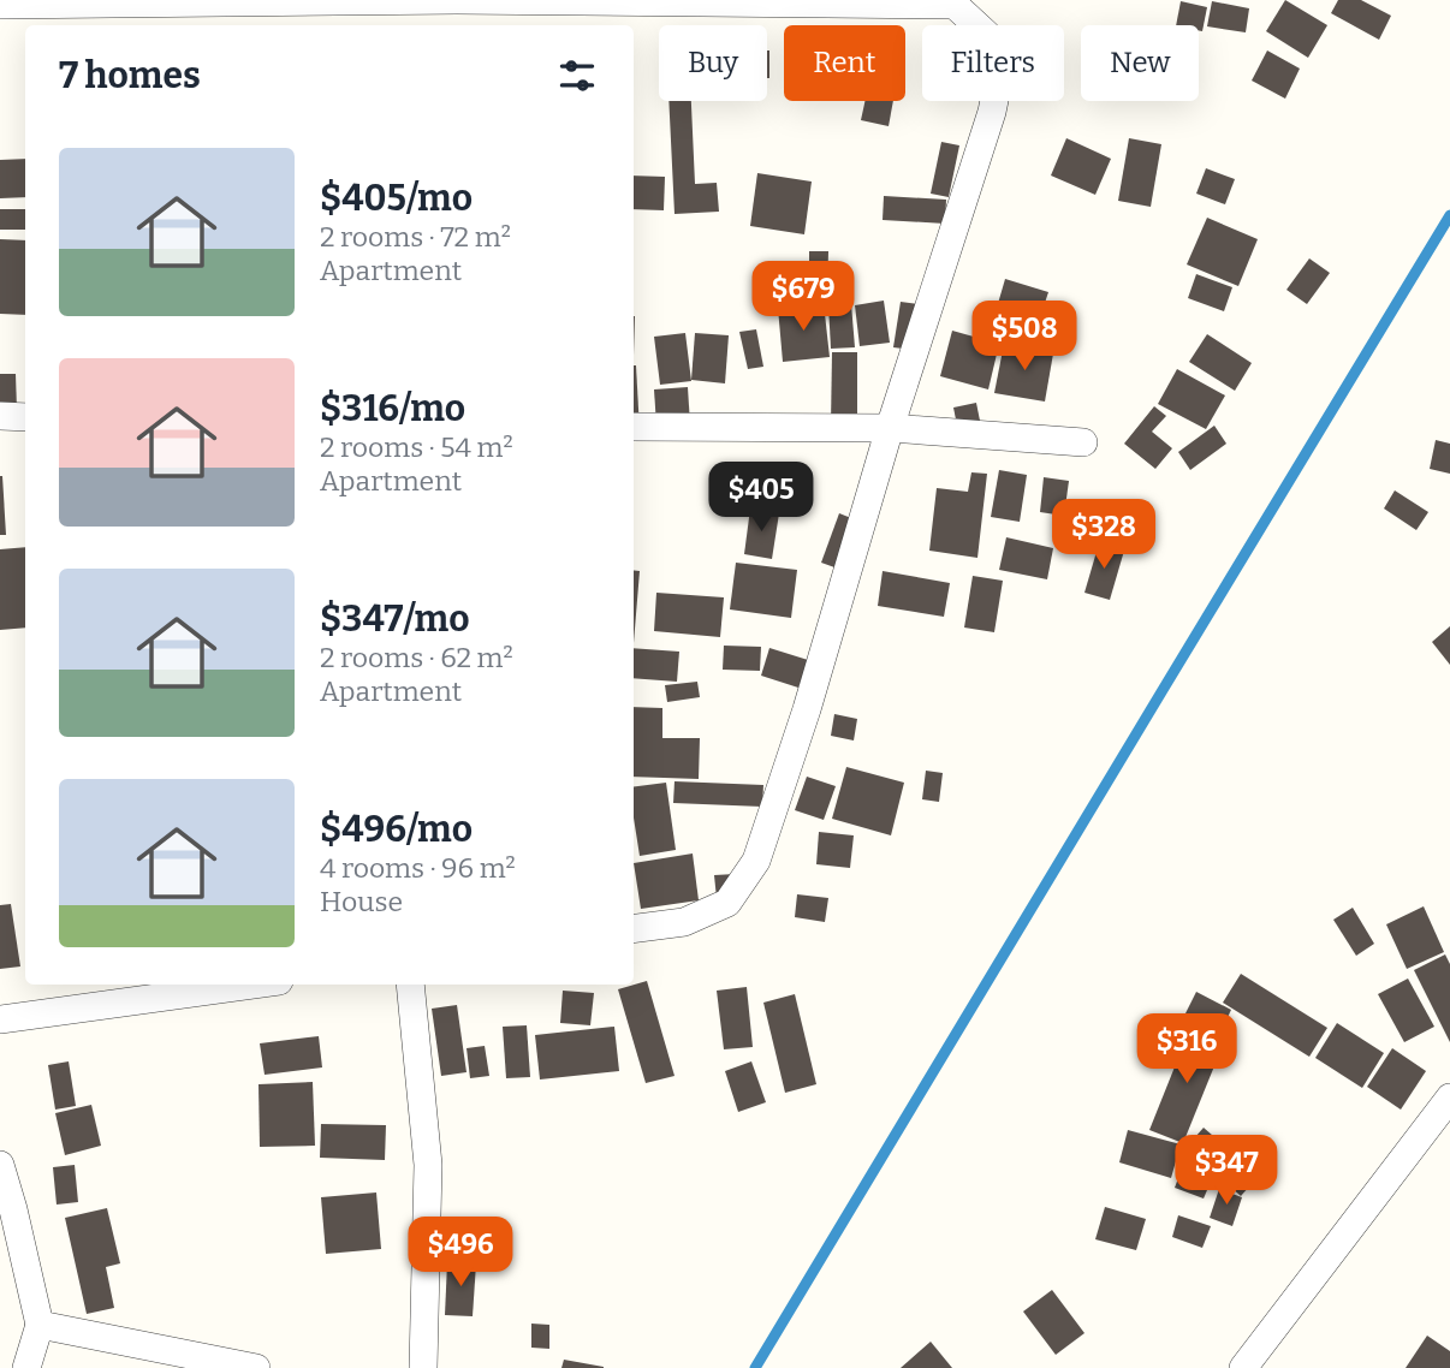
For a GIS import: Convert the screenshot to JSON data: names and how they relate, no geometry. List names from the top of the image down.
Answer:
{
  "page": {
    "chip": [
      "Buy",
      "Rent",
      "Filters",
      "New"
    ],
    "heading": "7 homes",
    "list": [
      {
        "name": "$405/mo",
        "note": "2 rooms · 72 m² · Apartment"
      },
      {
        "name": "$316/mo",
        "note": "2 rooms · 54 m² · Apartment"
      },
      {
        "name": "$347/mo",
        "note": "2 rooms · 62 m² · Apartment"
      },
      {
        "name": "$496/mo",
        "note": "4 rooms · 96 m² · House"
      }
    ],
    "price": [
      "$679",
      "$508",
      "$405",
      "$328",
      "$316",
      "$347",
      "$496"
    ]
  }
}
